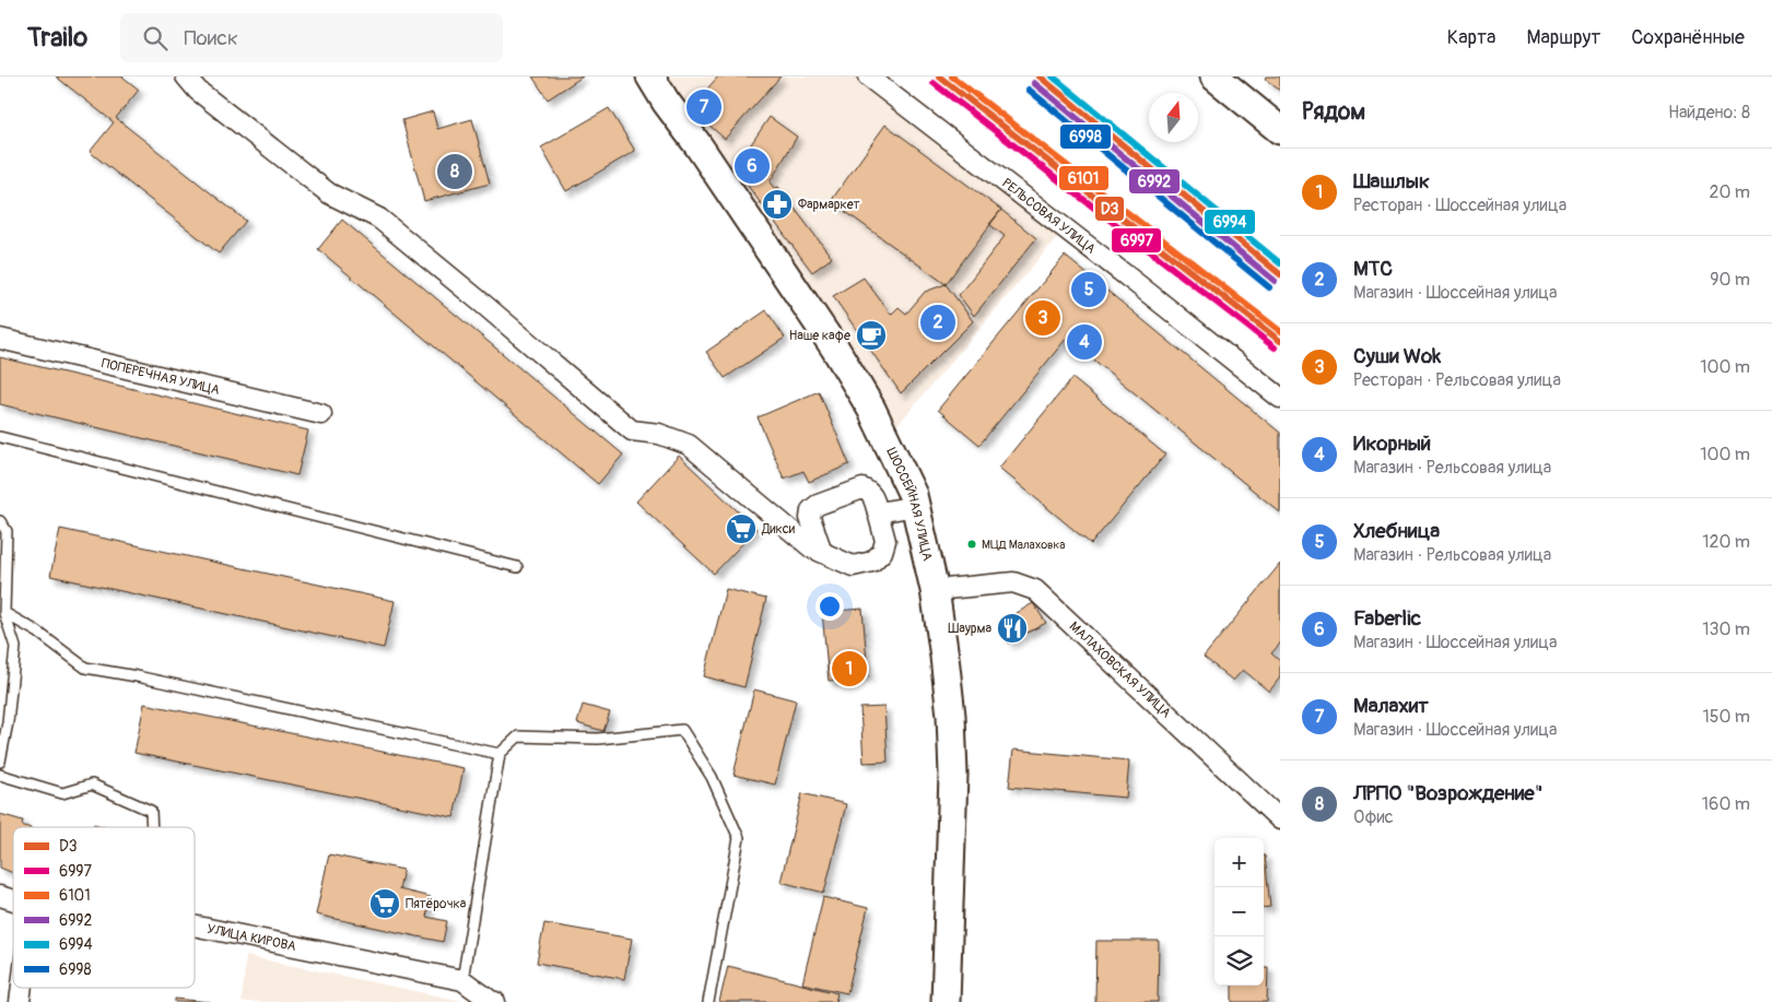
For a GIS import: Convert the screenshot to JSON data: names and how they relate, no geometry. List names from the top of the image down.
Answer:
{
  "streets": {
    "main road": ["ШОССЕЙНАЯ УЛИЦА"],
    "street": [
      "РЕЛЬСОВАЯ УЛИЦА",
      "ПОПЕРЕЧНАЯ УЛИЦА",
      "МАЛАХОВСКАЯ УЛИЦА",
      "УЛИЦА КИРОВА"
    ]
  },
  "crossings": [
    ["ШОССЕЙНАЯ УЛИЦА", "МАЛАХОВСКАЯ УЛИЦА"]
  ],
  "places": {
    "pharmacy": ["Фармаркет"],
    "cafe": ["Наше кафе"],
    "supermarket": ["Дикси", "Пятёрочка"],
    "other": ["МЦД Малаховка"],
    "restaurant": ["Шаурма"]
  },
  "lines": [
    "transit line D3",
    "transit line 6101",
    "transit line 6994",
    "transit line 6997",
    "transit line 6992",
    "transit line 6998"
  ],
  "legend": [
    "D3",
    "6997",
    "6101",
    "6992",
    "6994",
    "6998"
  ],
  "north": "top",
  "page": {
    "header": "Trailo",
    "search": "Поиск",
    "nav": ["Карта", "Маршрут", "Сохранённые"],
    "heading": ["Рядом", "Найдено: 8"],
    "pins": [
      "7",
      "6",
      "8",
      "5",
      "3",
      "2",
      "4",
      "1"
    ],
    "list": [
      {
        "mark": "1",
        "name": "Шашлык",
        "note": "Ресторан · Шоссейная улица",
        "value": "20 m"
      },
      {
        "mark": "2",
        "name": "МТС",
        "note": "Магазин · Шоссейная улица",
        "value": "90 m"
      },
      {
        "mark": "3",
        "name": "Суши Wok",
        "note": "Ресторан · Рельсовая улица",
        "value": "100 m"
      },
      {
        "mark": "4",
        "name": "Икорный",
        "note": "Магазин · Рельсовая улица",
        "value": "100 m"
      },
      {
        "mark": "5",
        "name": "Хлебница",
        "note": "Магазин · Рельсовая улица",
        "value": "120 m"
      },
      {
        "mark": "6",
        "name": "Faberlic",
        "note": "Магазин · Шоссейная улица",
        "value": "130 m"
      },
      {
        "mark": "7",
        "name": "Малахит",
        "note": "Магазин · Шоссейная улица",
        "value": "150 m"
      },
      {
        "mark": "8",
        "name": "ЛРПО \"Возрождение\"",
        "note": "Офис",
        "value": "160 m"
      }
    ],
    "map_buttons": ["+", "−"]
  }
}
